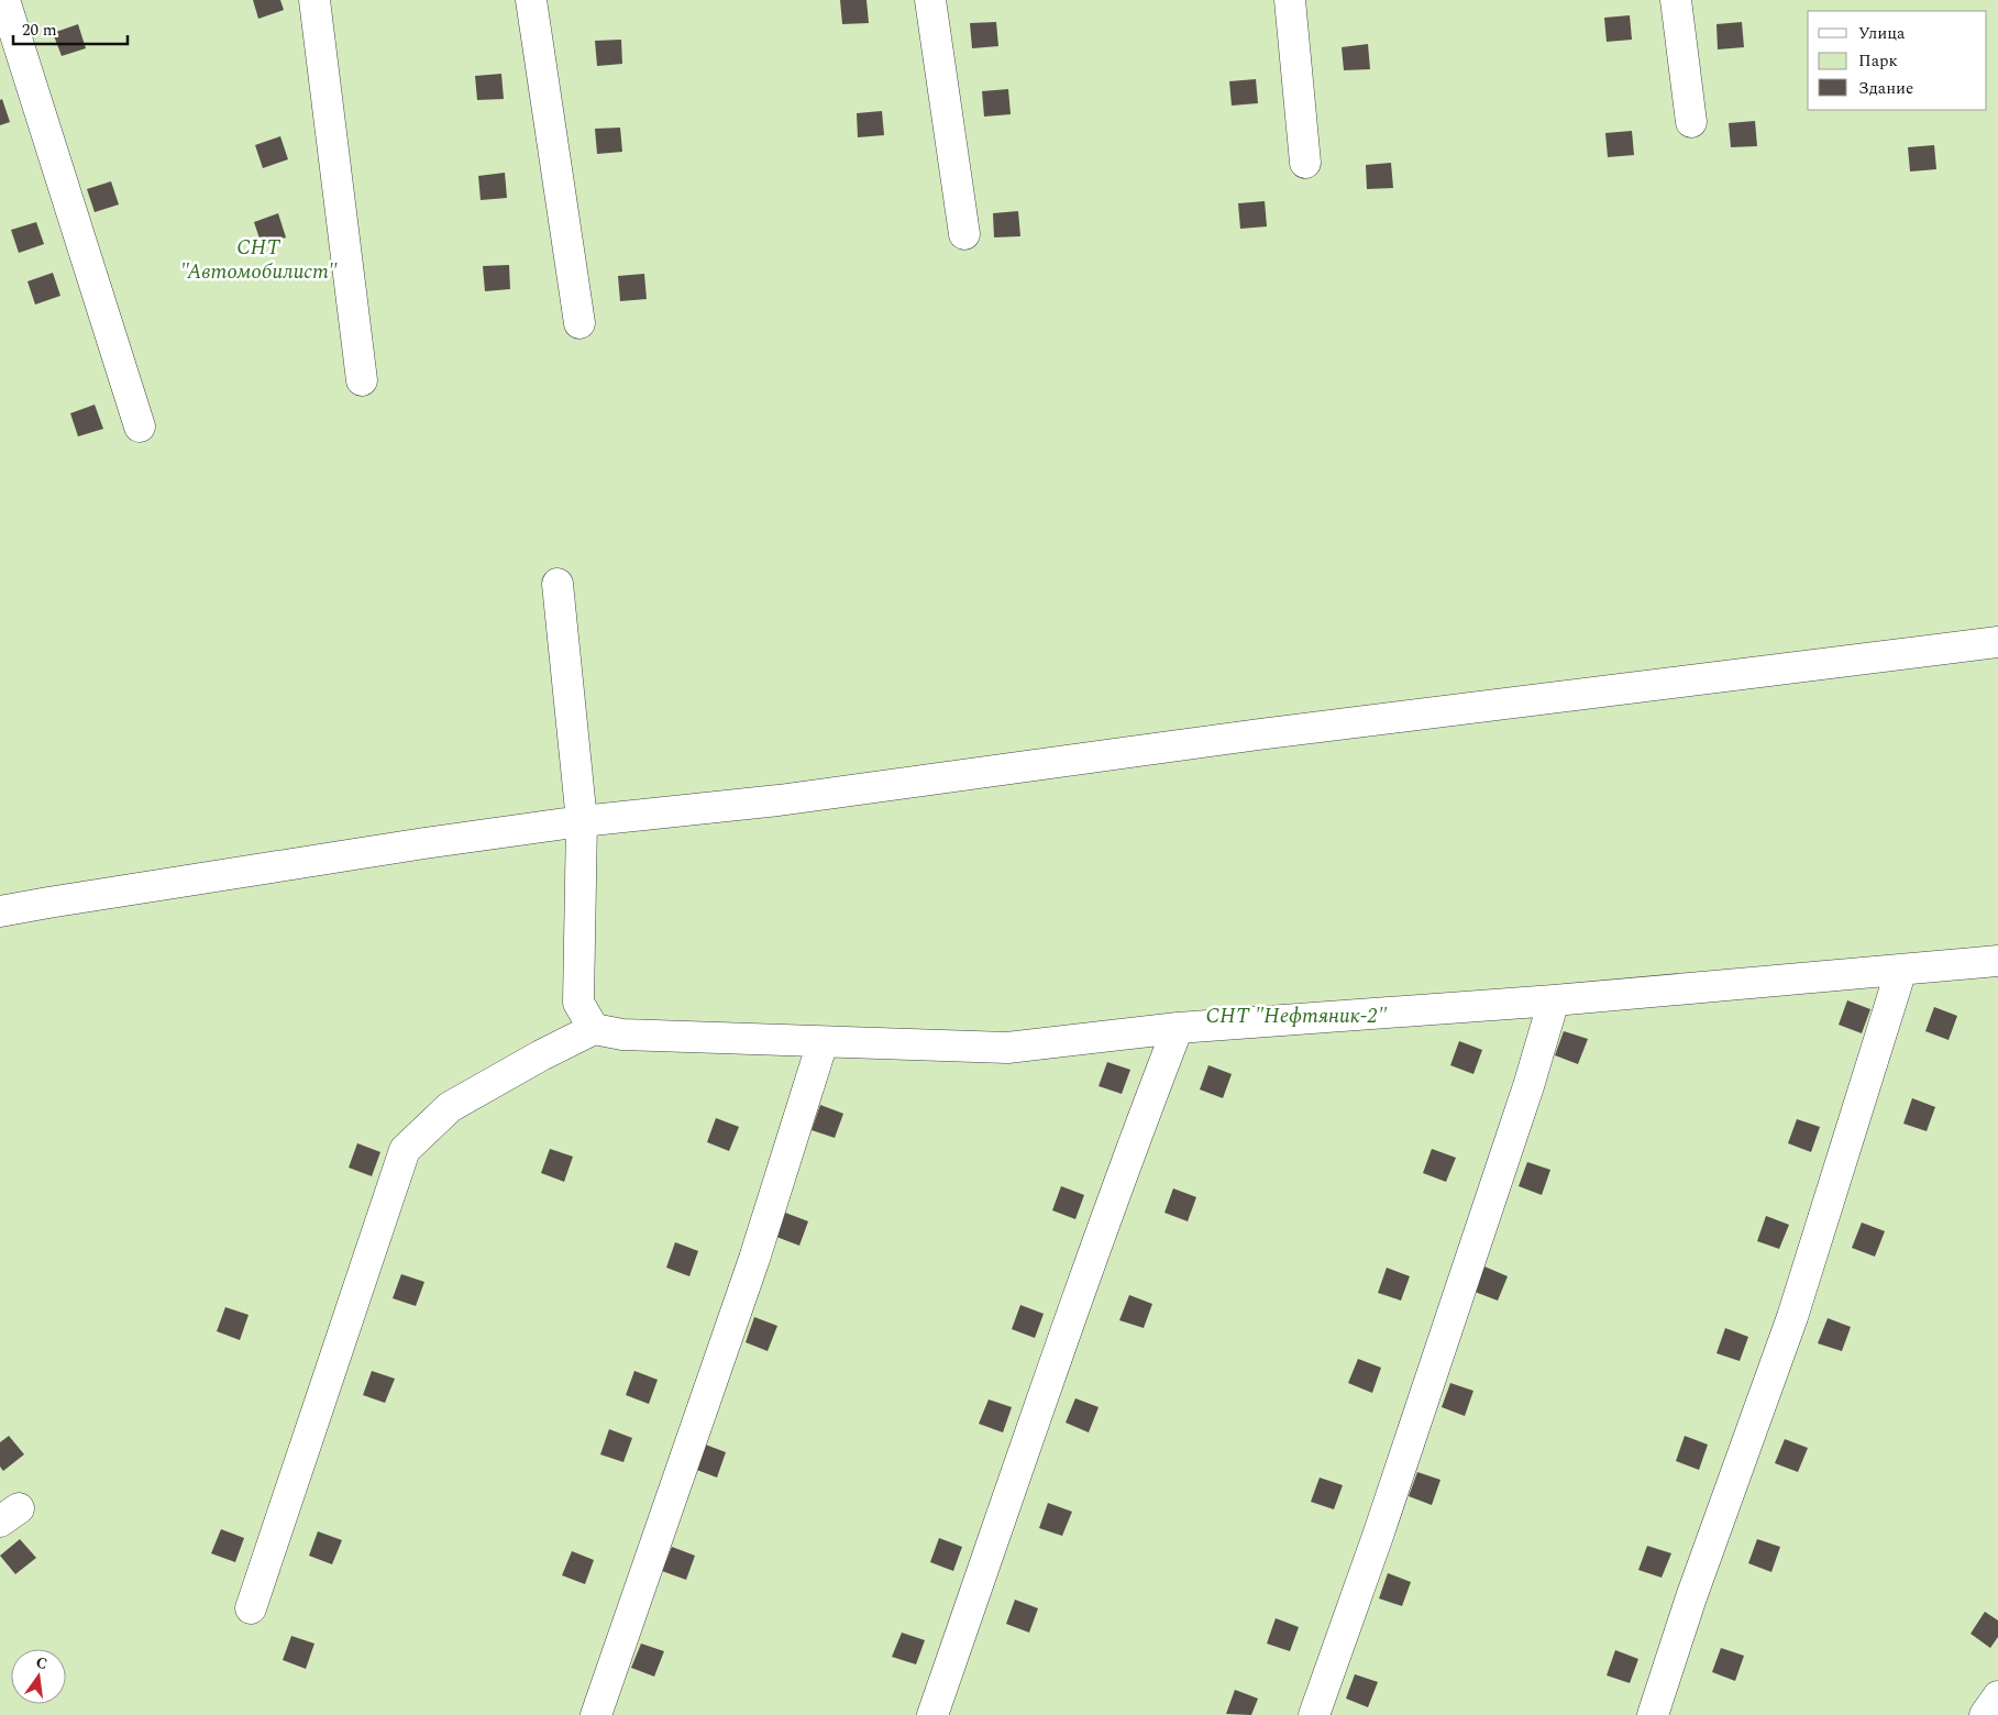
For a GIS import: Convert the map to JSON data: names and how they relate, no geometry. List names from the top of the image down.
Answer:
{
  "parks": ["СНТ \"Автомобилист\"", "СНТ \"Нефтяник-2\""],
  "legend": ["Улица", "Парк", "Здание"],
  "scale_bar": "20 m",
  "north": "top"
}
